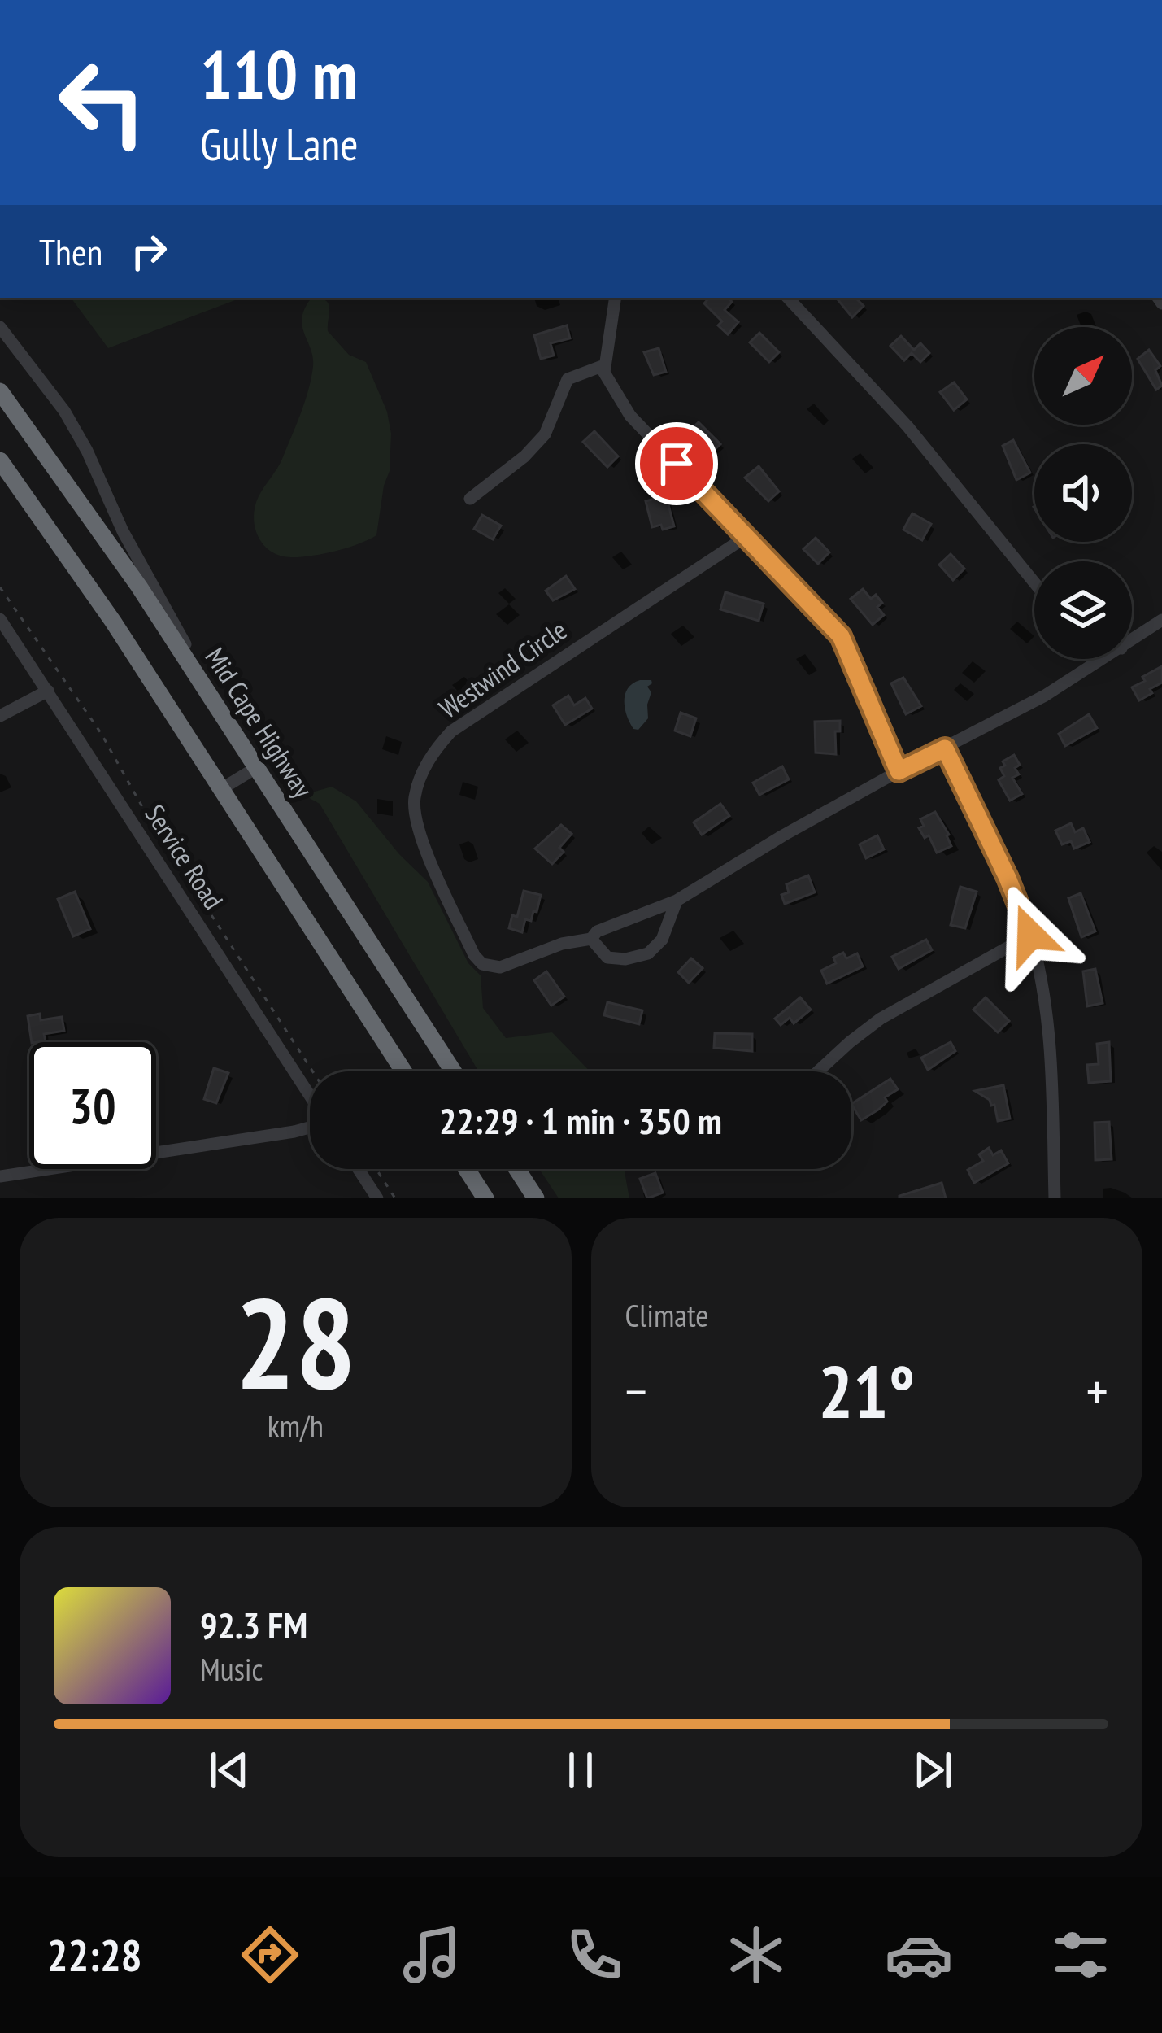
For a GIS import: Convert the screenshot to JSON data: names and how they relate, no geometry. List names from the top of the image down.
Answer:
{
  "streets": {
    "highway": ["Mid Cape Highway"],
    "street": ["Westwind Circle", "Service Road"]
  },
  "north": "top right",
  "page": {
    "turn": ["110 m", "Gully Lane"],
    "then": "Then",
    "limit": "30",
    "trip": "22:29 · 1 min · 350 m",
    "tile": [
      ["28", "km/h"],
      "Climate"
    ],
    "heat": ["−", "21°", "+"],
    "song": ["92.3 FM", "Music"],
    "tabs": "22:28"
  }
}
